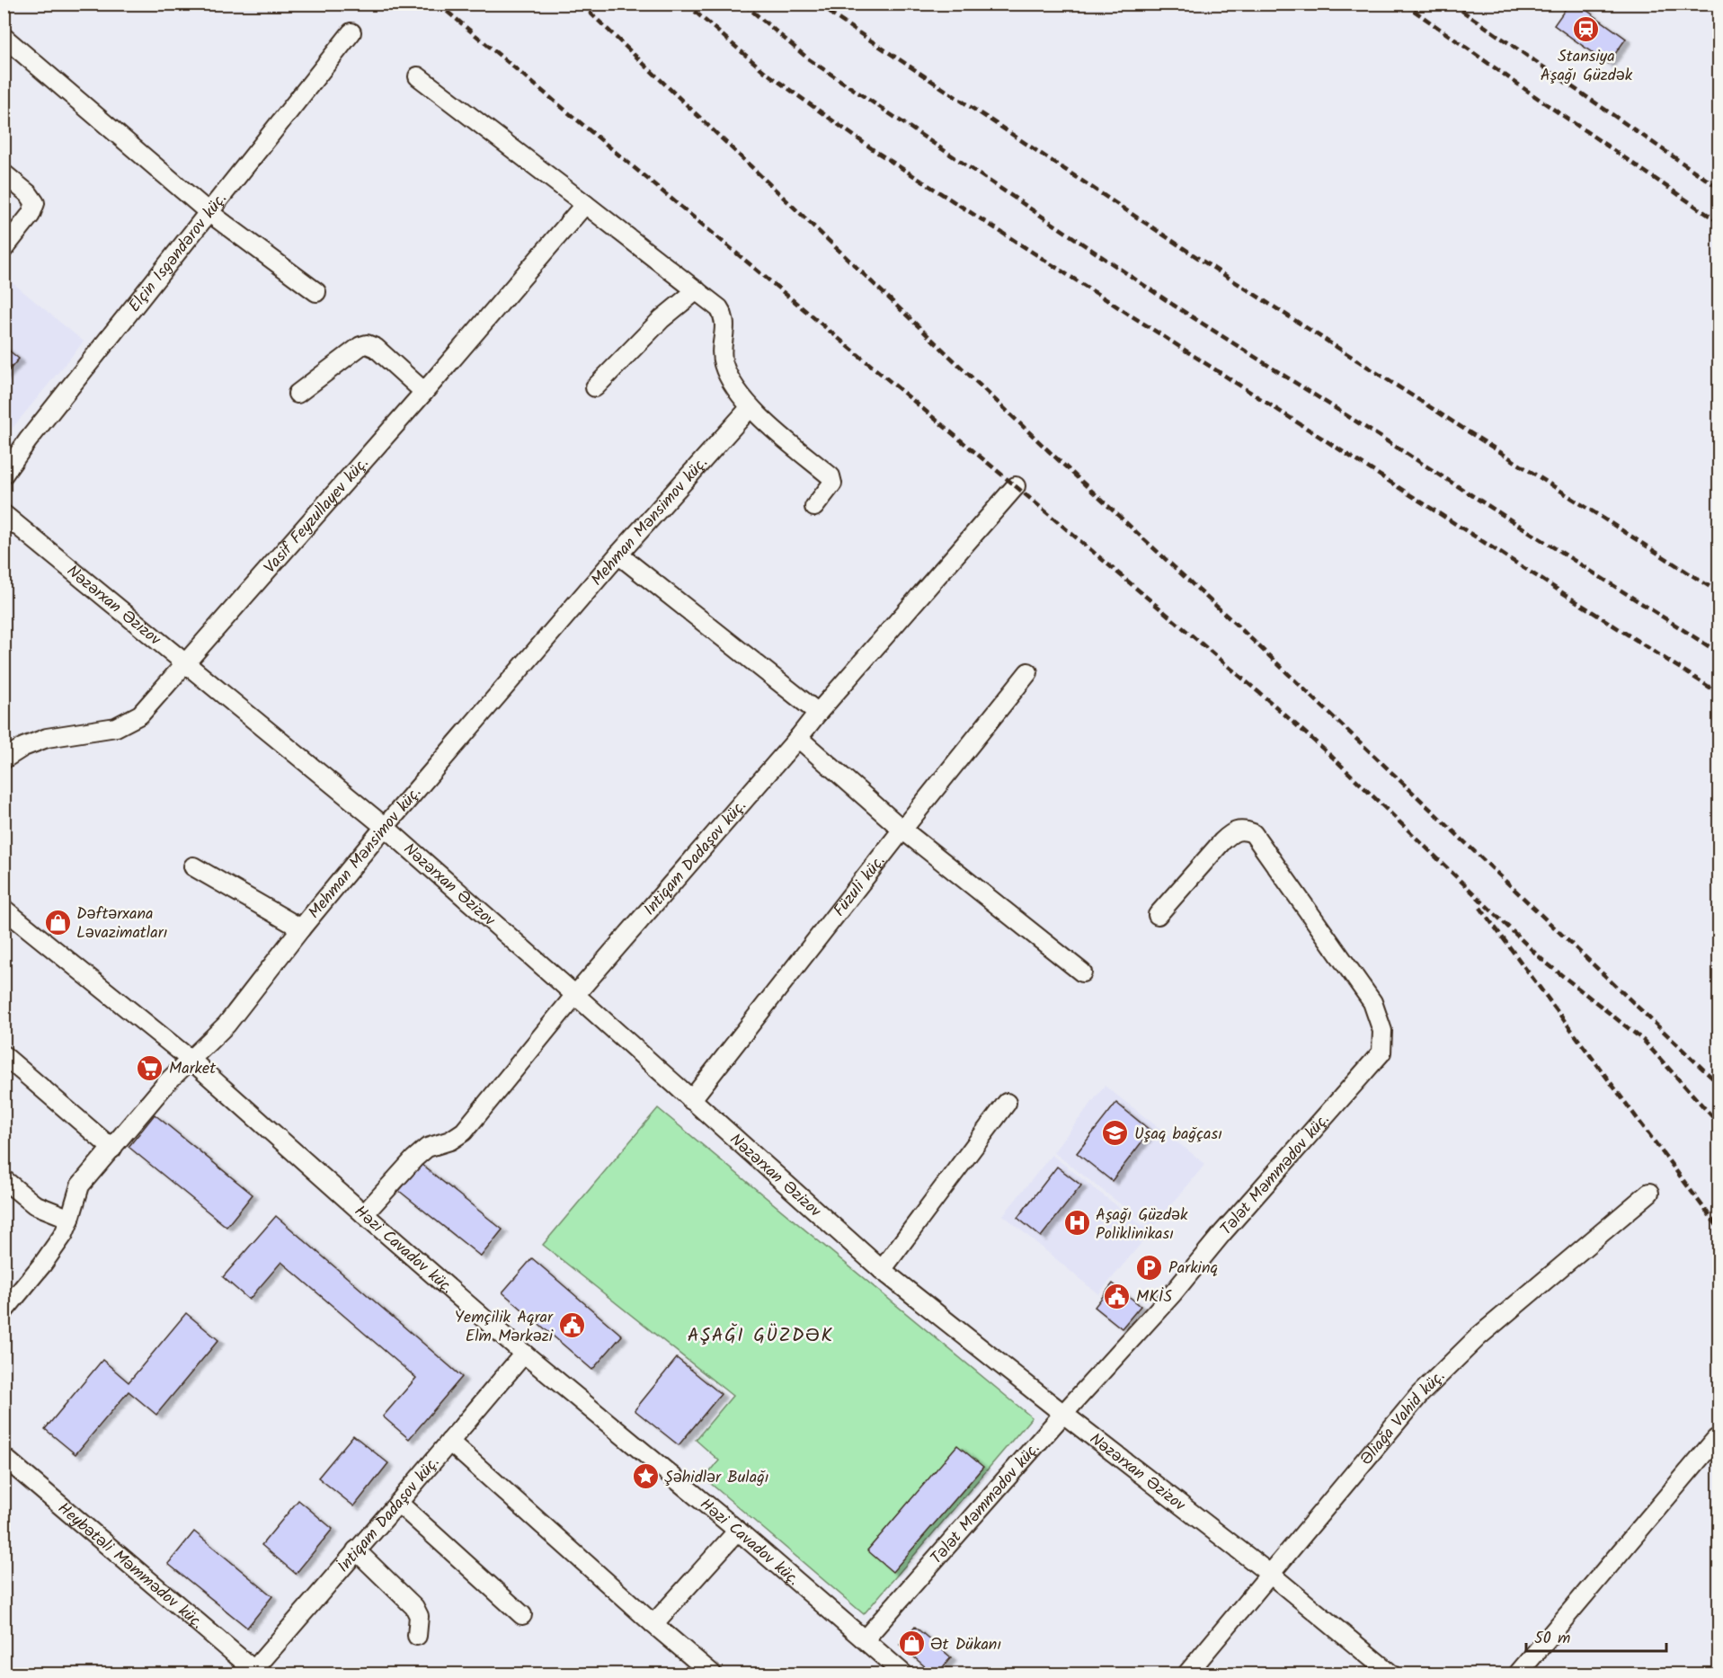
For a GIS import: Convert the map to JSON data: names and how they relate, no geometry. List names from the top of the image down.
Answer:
{
  "streets": {
    "street": [
      "Elçin İsgəndərov küç.",
      "Vasif Feyzullayev küç.",
      "Mehman Mənsimov küç.",
      "Nəzərxan Əzizov",
      "İntiqam Dadaşov küç.",
      "Füzuli küç.",
      "Tələt Məmmədov küç.",
      "Həzi Cavadov küç.",
      "Əliağa Vahid küç.",
      "Heybətəli Məmmədov küç."
    ]
  },
  "crossings": [
    ["Vasif Feyzullayev küç.", "Nəzərxan Əzizov"],
    ["Mehman Mənsimov küç.", "Nəzərxan Əzizov"],
    ["Mehman Mənsimov küç.", "Həzi Cavadov küç."],
    ["Nəzərxan Əzizov", "İntiqam Dadaşov küç."],
    ["Nəzərxan Əzizov", "Füzuli küç."],
    ["Nəzərxan Əzizov", "Tələt Məmmədov küç."],
    ["Nəzərxan Əzizov", "Əliağa Vahid küç."],
    ["İntiqam Dadaşov küç.", "Həzi Cavadov küç."],
    ["İntiqam Dadaşov küç.", "Heybətəli Məmmədov küç."],
    ["Tələt Məmmədov küç.", "Həzi Cavadov küç."]
  ],
  "districts": ["AŞAĞI GÜZDƏK"],
  "places": {
    "station": ["Stansiya Aşağı Güzdək"],
    "shop": ["Dəftərxana Ləvazimatları", "Ət Dükanı"],
    "supermarket": ["Market"],
    "school or university": ["Uşaq bağçası"],
    "hospital": ["Aşağı Güzdək Poliklinikası"],
    "parking": ["Parkinq"],
    "public building": ["MKİS", "Yemçilik Aqrar Elm Mərkəzi"],
    "place": ["Şəhidlər Bulağı"]
  },
  "scale_bar": "50 m"
}
